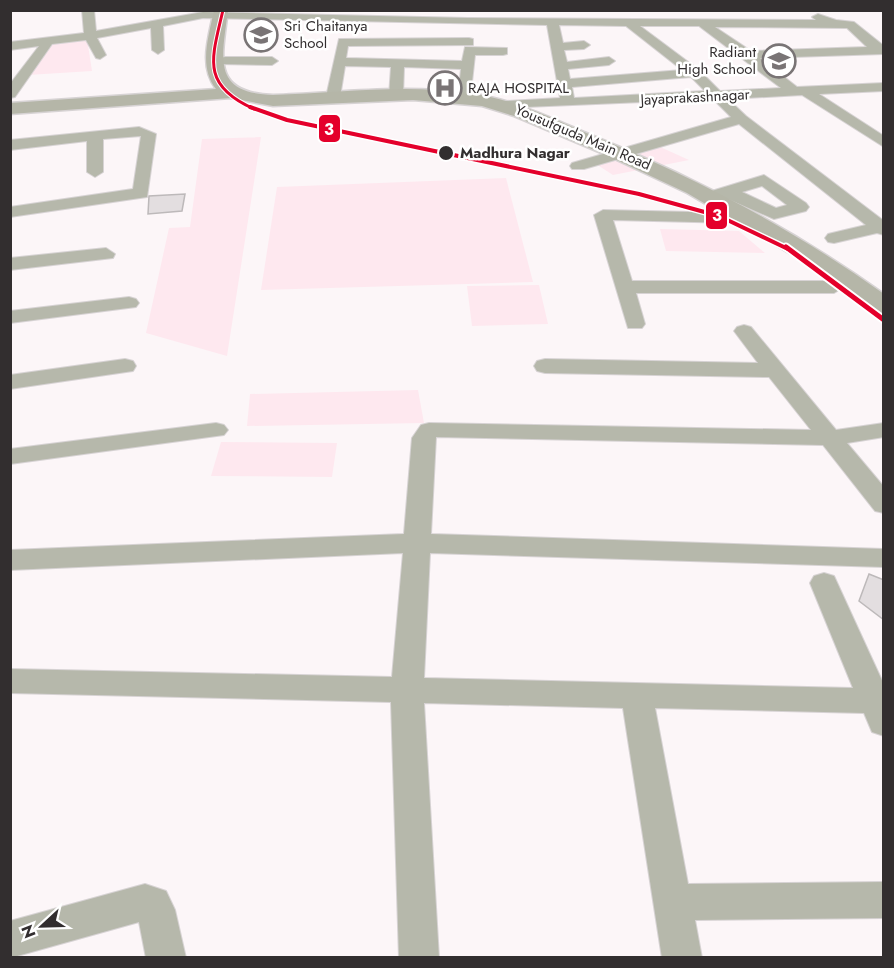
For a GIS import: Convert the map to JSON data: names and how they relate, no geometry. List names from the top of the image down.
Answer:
{
  "streets": {
    "main road": ["Yousufguda Main Road"],
    "street": ["Jayaprakashnagar"]
  },
  "crossings": [
    ["Jayaprakashnagar", "Yousufguda Main Road"]
  ],
  "places": {
    "school or university": ["Sri Chaitanya School", "Radiant High School"],
    "hospital": ["RAJA HOSPITAL"],
    "other": ["Madhura Nagar"]
  },
  "lines": ["transit line 3"],
  "north": "left"
}
